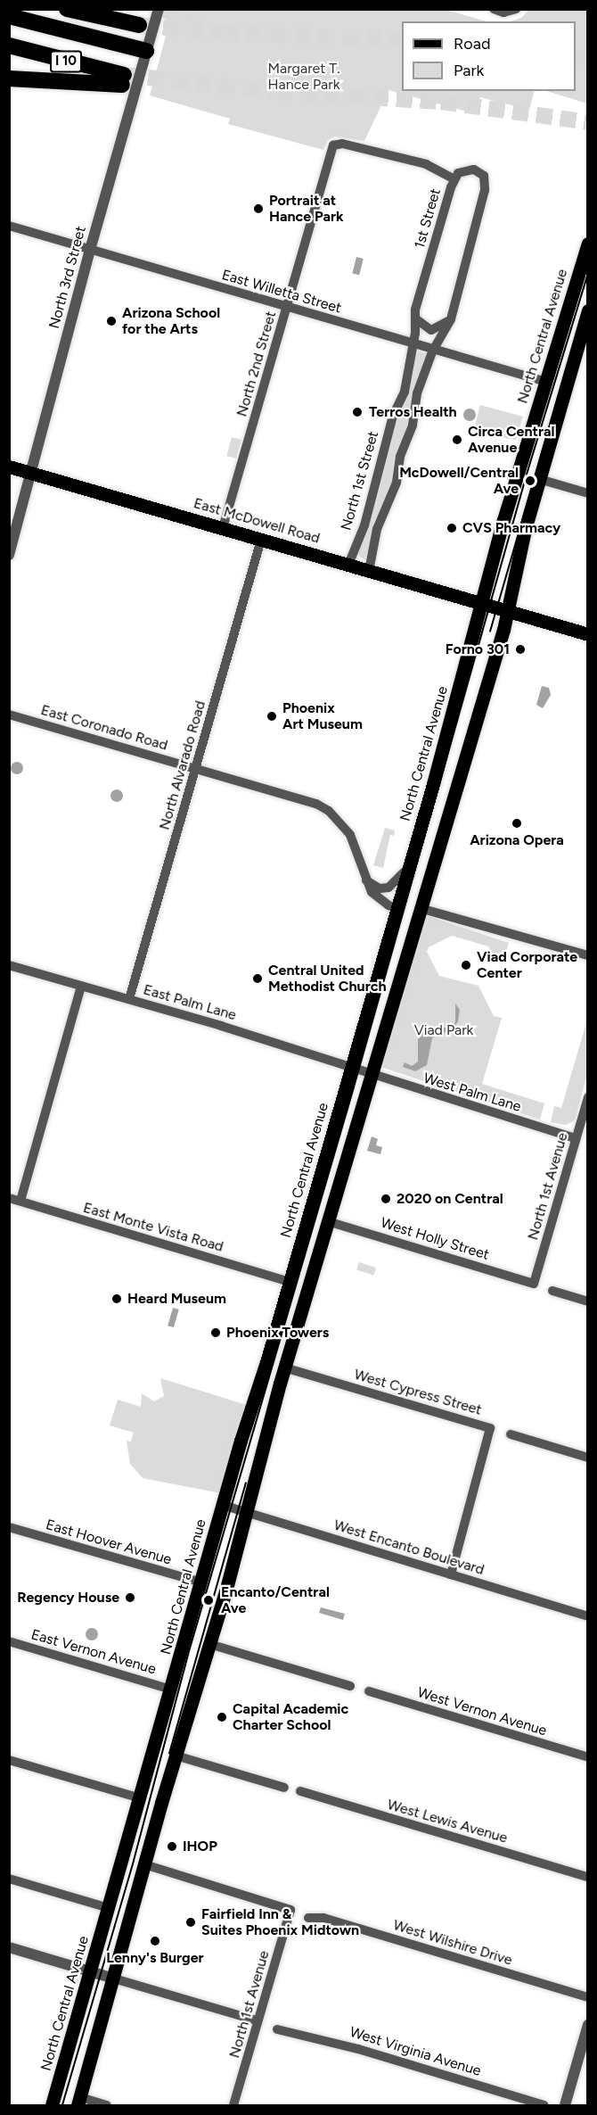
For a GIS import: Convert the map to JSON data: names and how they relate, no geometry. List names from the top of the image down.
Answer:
{
  "streets": {
    "highway": ["I 10"],
    "main road": ["North Central Avenue", "East McDowell Road"],
    "street": [
      "1st Street",
      "North 3rd Street",
      "East Willetta Street",
      "North 2nd Street",
      "North 1st Street",
      "East Coronado Road",
      "North Alvarado Road",
      "East Palm Lane",
      "West Palm Lane",
      "North 1st Avenue",
      "East Monte Vista Road",
      "West Holly Street",
      "West Cypress Street",
      "East Hoover Avenue",
      "West Encanto Boulevard",
      "East Vernon Avenue",
      "West Vernon Avenue",
      "West Lewis Avenue",
      "West Wilshire Drive",
      "West Virginia Avenue"
    ]
  },
  "crossings": [
    ["1st Street", "East Willetta Street"],
    ["1st Street", "North 2nd Street"],
    ["1st Street", "North 1st Street"],
    ["North 3rd Street", "East Willetta Street"],
    ["North 3rd Street", "East McDowell Road"],
    ["East Willetta Street", "North Central Avenue"],
    ["East Willetta Street", "North 2nd Street"],
    ["East Willetta Street", "North 1st Street"],
    ["North Central Avenue", "East McDowell Road"],
    ["North Central Avenue", "East Coronado Road"],
    ["North Central Avenue", "East Palm Lane"],
    ["North Central Avenue", "West Palm Lane"],
    ["North Central Avenue", "North 1st Avenue"],
    ["North Central Avenue", "East Monte Vista Road"],
    ["North Central Avenue", "West Holly Street"],
    ["North Central Avenue", "West Cypress Street"],
    ["North Central Avenue", "East Hoover Avenue"],
    ["North Central Avenue", "West Encanto Boulevard"],
    ["North Central Avenue", "East Vernon Avenue"],
    ["North 2nd Street", "East McDowell Road"],
    ["North 1st Street", "East McDowell Road"],
    ["East McDowell Road", "North Alvarado Road"],
    ["East Coronado Road", "North Alvarado Road"],
    ["North Alvarado Road", "East Palm Lane"],
    ["East Palm Lane", "West Palm Lane"],
    ["West Palm Lane", "North 1st Avenue"],
    ["North 1st Avenue", "West Holly Street"],
    ["West Cypress Street", "West Encanto Boulevard"]
  ],
  "parks": ["Margaret T. Hance Park", "Viad Park"],
  "places": [
    "Portrait at Hance Park",
    "Arizona School for the Arts",
    "Terros Health",
    "Circa Central Avenue",
    "McDowell/Central Ave",
    "CVS Pharmacy",
    "Forno 301",
    "Phoenix Art Museum",
    "Arizona Opera",
    "Viad Corporate Center",
    "Central United Methodist Church",
    "2020 on Central",
    "Heard Museum",
    "Phoenix Towers",
    "Regency House",
    "Encanto/Central Ave",
    "Capital Academic Charter School",
    "IHOP",
    "Fairfield Inn & Suites Phoenix Midtown",
    "Lenny's Burger"
  ],
  "legend": ["Road", "Park"]
}
